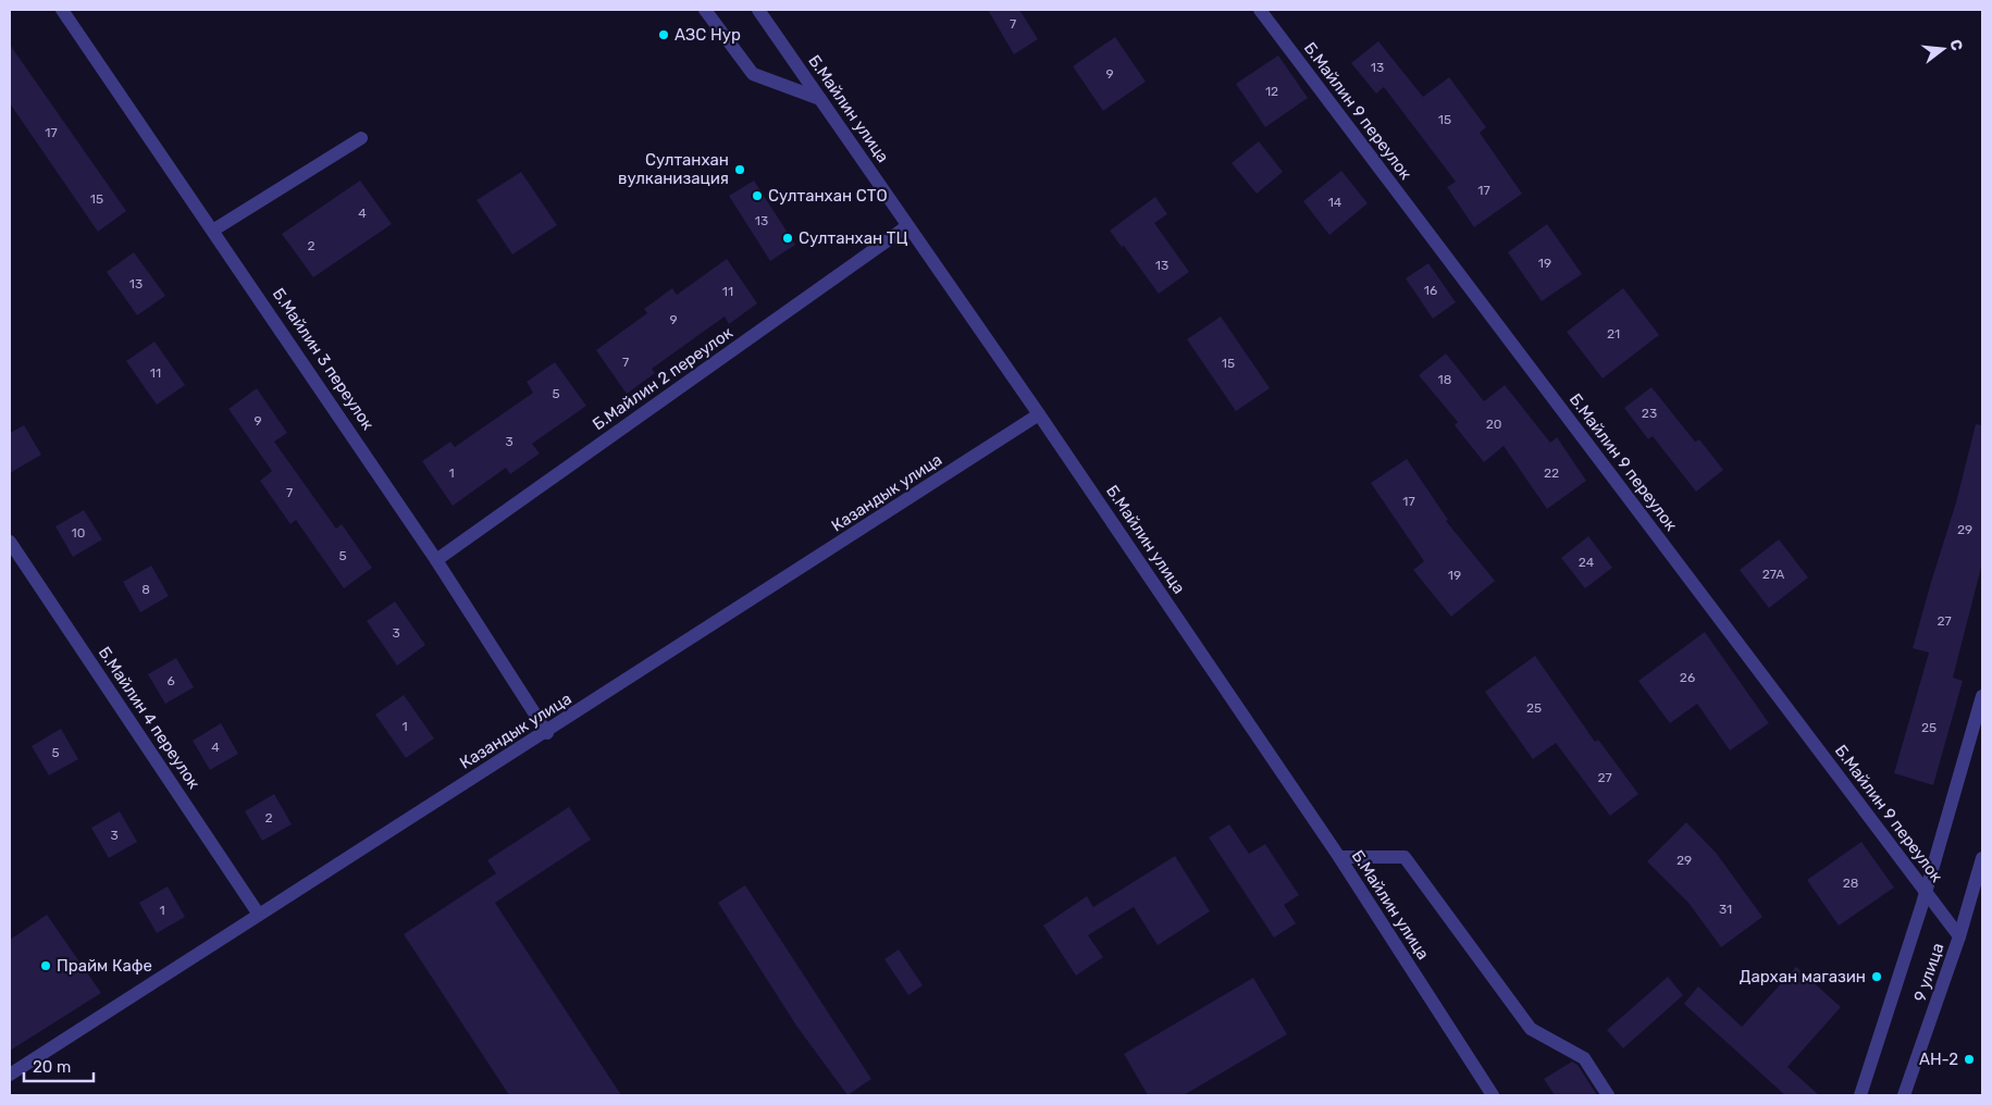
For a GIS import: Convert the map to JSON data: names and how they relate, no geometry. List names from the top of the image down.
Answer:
{
  "streets": {
    "street": [
      "Б.Майлин улица",
      "Б.Майлин 9 переулок",
      "Б.Майлин 3 переулок",
      "Б.Майлин 2 переулок",
      "Казандык улица",
      "Б.Майлин 4 переулок",
      "9 улица"
    ]
  },
  "crossings": [
    ["Б.Майлин улица", "Б.Майлин 2 переулок"],
    ["Б.Майлин улица", "Казандык улица"],
    ["Б.Майлин 9 переулок", "9 улица"],
    ["Б.Майлин 3 переулок", "Б.Майлин 2 переулок"],
    ["Б.Майлин 3 переулок", "Казандык улица"],
    ["Казандык улица", "Б.Майлин 4 переулок"]
  ],
  "places": [
    "АЗС Нур",
    "Султанхан вулканизация",
    "Султанхан СТО",
    "Султанхан ТЦ",
    "Прайм Кафе",
    "Дархан магазин",
    "АН-2"
  ],
  "house_numbers": [
    "7",
    "13",
    "9",
    "12",
    "15",
    "17",
    "17",
    "15",
    "14",
    "4",
    "13",
    "2",
    "19",
    "13",
    "13",
    "16",
    "11",
    "9",
    "21",
    "7",
    "15",
    "11",
    "18",
    "5",
    "23",
    "9",
    "20",
    "3",
    "1",
    "22",
    "7",
    "17",
    "29",
    "10",
    "5",
    "24",
    "27A",
    "19",
    "8",
    "27",
    "3",
    "26",
    "6",
    "25",
    "1",
    "25",
    "4",
    "5",
    "27",
    "2",
    "3",
    "29",
    "28",
    "31",
    "1"
  ],
  "scale_bar": "20 m",
  "north": "right"
}
